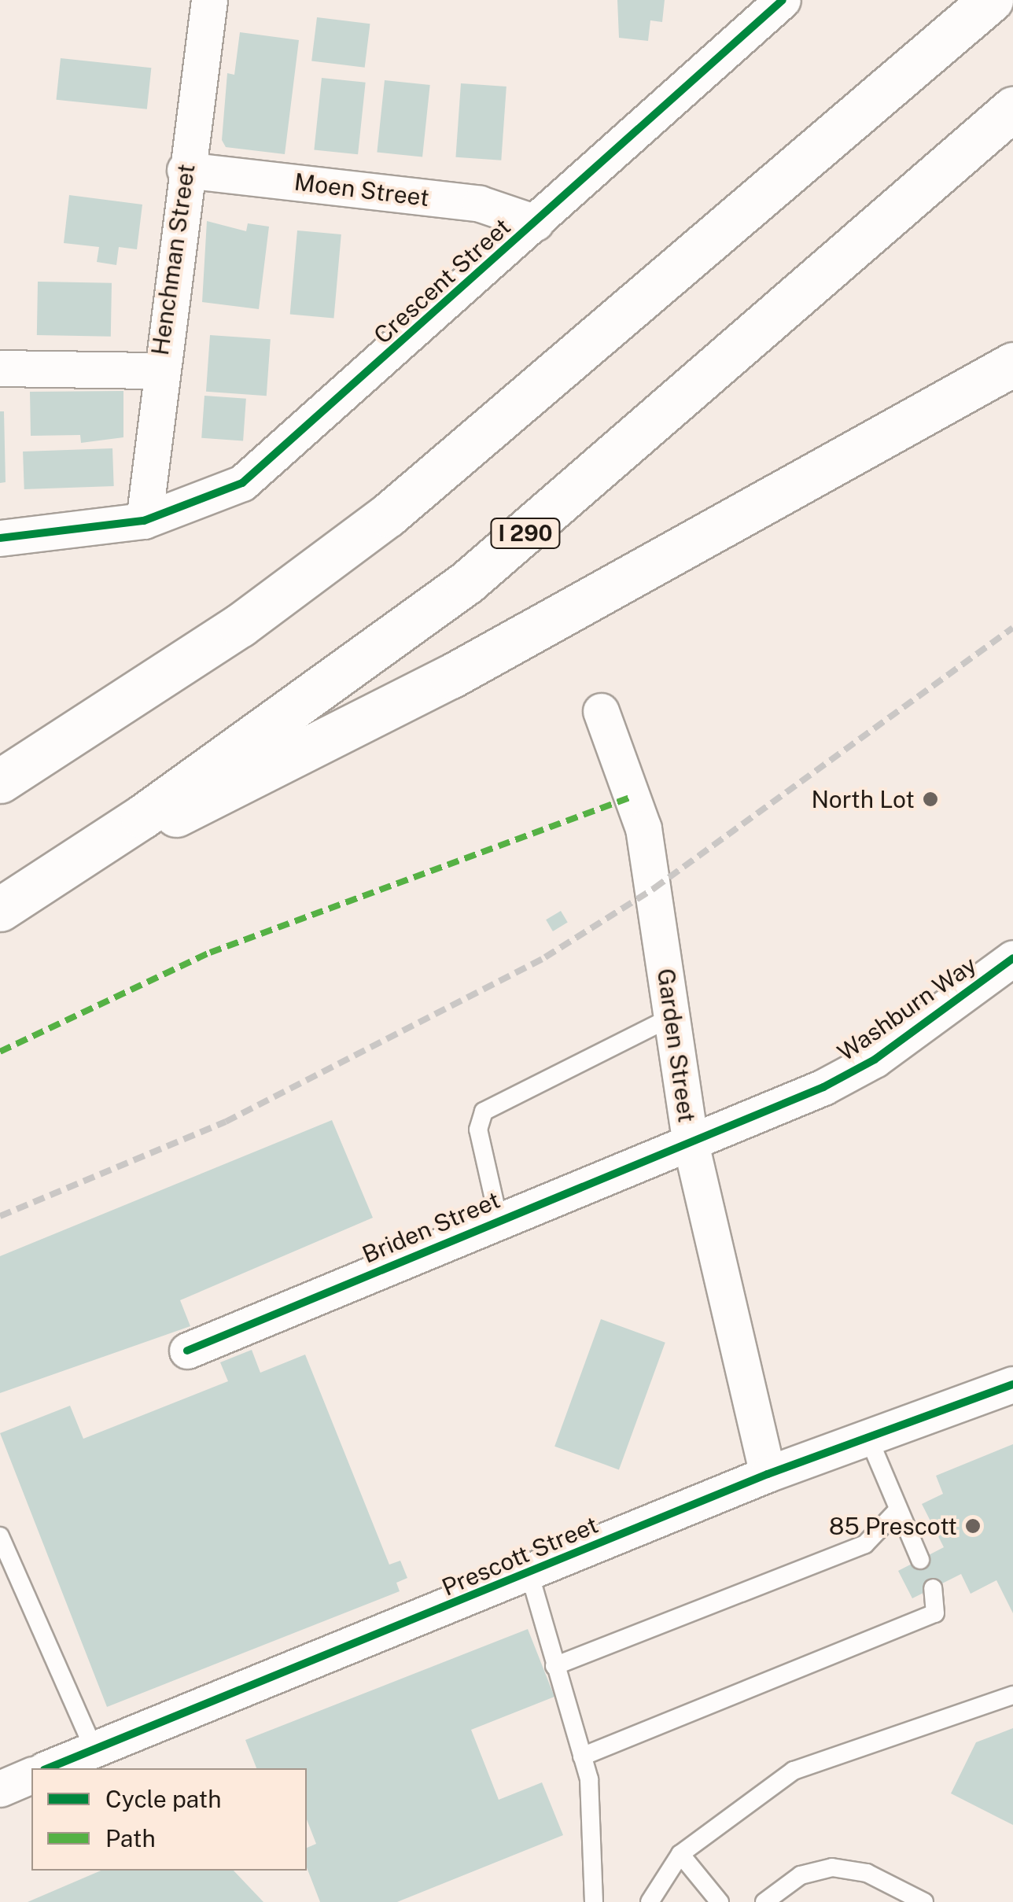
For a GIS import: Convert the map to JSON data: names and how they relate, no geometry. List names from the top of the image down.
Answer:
{
  "streets": {
    "highway": ["I 290"],
    "street": [
      "Moen Street",
      "Henchman Street",
      "Crescent Street",
      "Washburn Way",
      "Garden Street",
      "Briden Street",
      "Prescott Street"
    ]
  },
  "crossings": [
    ["Moen Street", "Henchman Street"],
    ["Moen Street", "Crescent Street"],
    ["Henchman Street", "Crescent Street"],
    ["Washburn Way", "Garden Street"],
    ["Washburn Way", "Briden Street"],
    ["Garden Street", "Briden Street"],
    ["Garden Street", "Prescott Street"]
  ],
  "places": ["North Lot", "85 Prescott"],
  "legend": ["Cycle path", "Path"]
}
